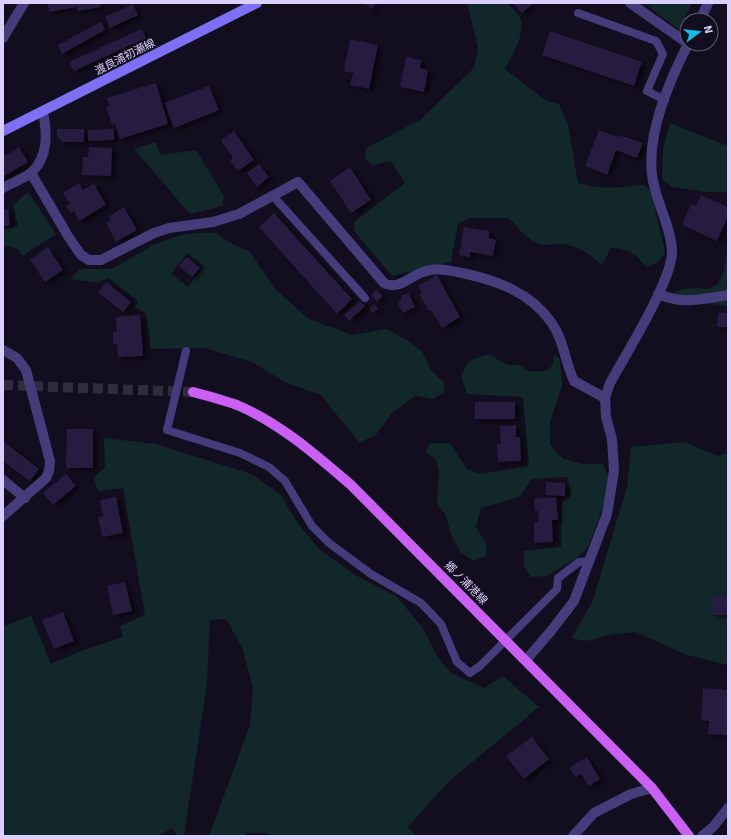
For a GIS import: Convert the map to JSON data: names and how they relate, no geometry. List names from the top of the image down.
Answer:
{
  "streets": {
    "main road": ["渡良浦初瀬線", "郷ノ浦港線"]
  },
  "north": "right"
}
